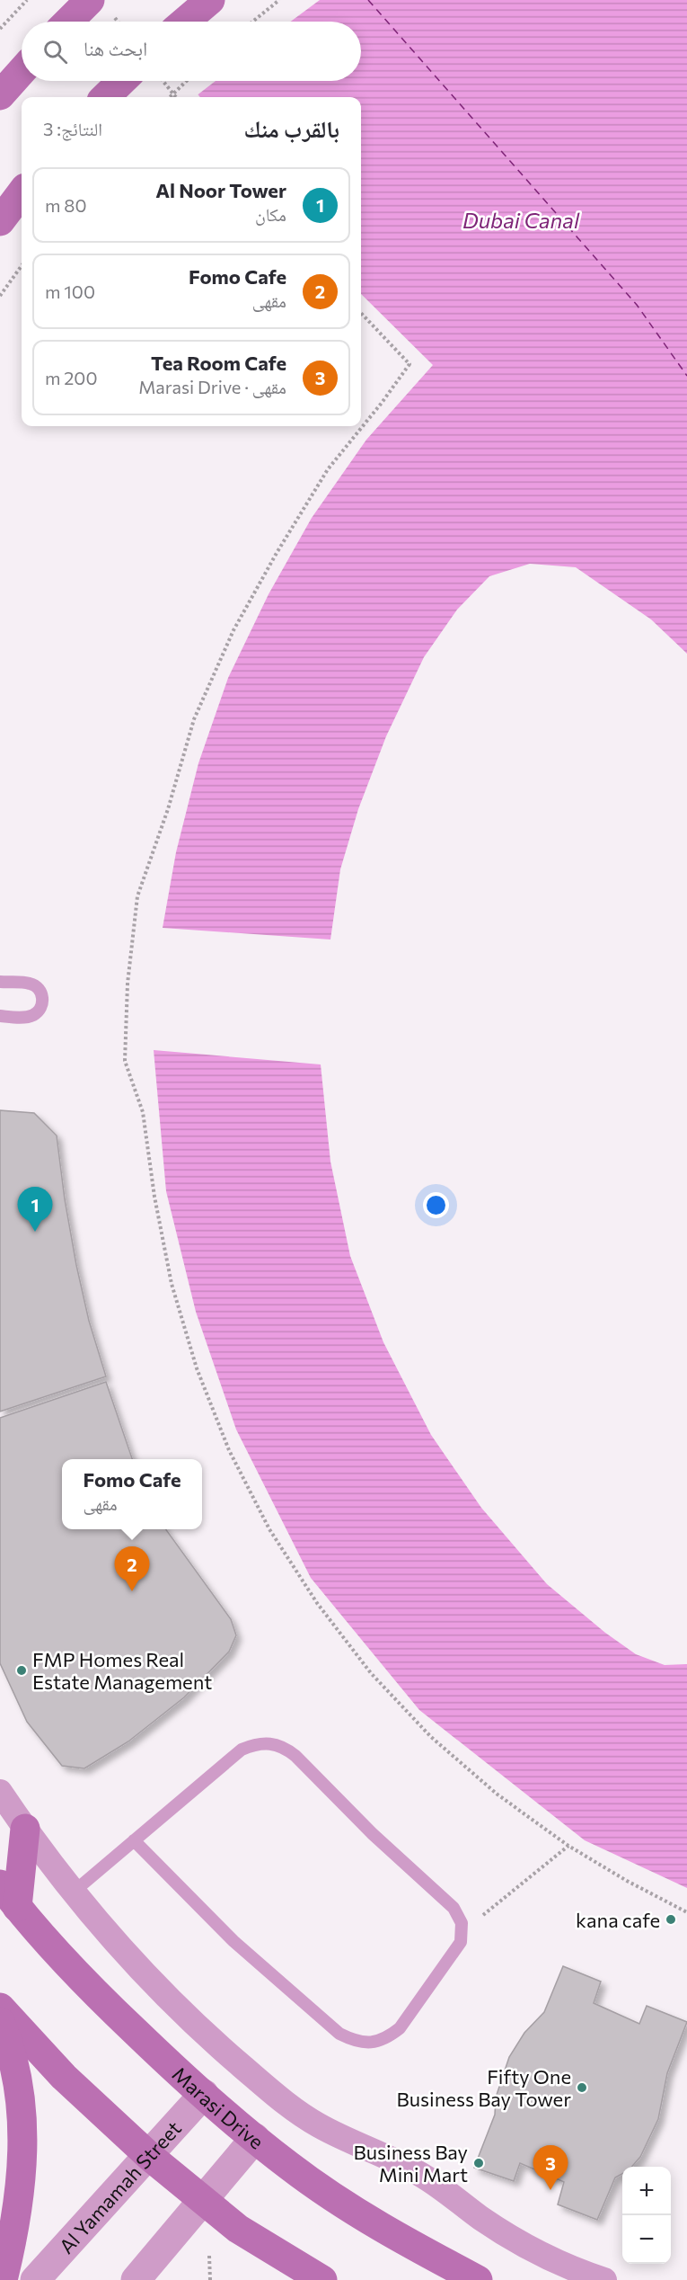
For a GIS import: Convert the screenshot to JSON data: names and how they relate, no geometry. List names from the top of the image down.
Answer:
{
  "streets": {
    "main road": ["Marasi Drive"],
    "street": ["Al Yamamah Street"]
  },
  "crossings": [
    ["Marasi Drive", "Al Yamamah Street"]
  ],
  "water": ["Dubai Canal"],
  "places": [
    "FMP Homes Real Estate Management",
    "kana cafe",
    "Fifty One Business Bay Tower",
    "Business Bay Mini Mart"
  ],
  "page": {
    "search": "ابحث هنا",
    "heading": ["بالقرب منك", "النتائج: 3"],
    "list": [
      {
        "mark": "1",
        "name": "Al Noor Tower",
        "note": "مكان",
        "value": "80 m"
      },
      {
        "mark": "2",
        "name": "Fomo Cafe",
        "note": "مقهى",
        "value": "100 m"
      },
      {
        "mark": "3",
        "name": "Tea Room Cafe",
        "note": "مقهى · Marasi Drive",
        "value": "200 m"
      }
    ],
    "pins": ["1", "2", "3"],
    "popup": ["Fomo Cafe", "مقهى"],
    "map_buttons": ["+", "−"]
  }
}
